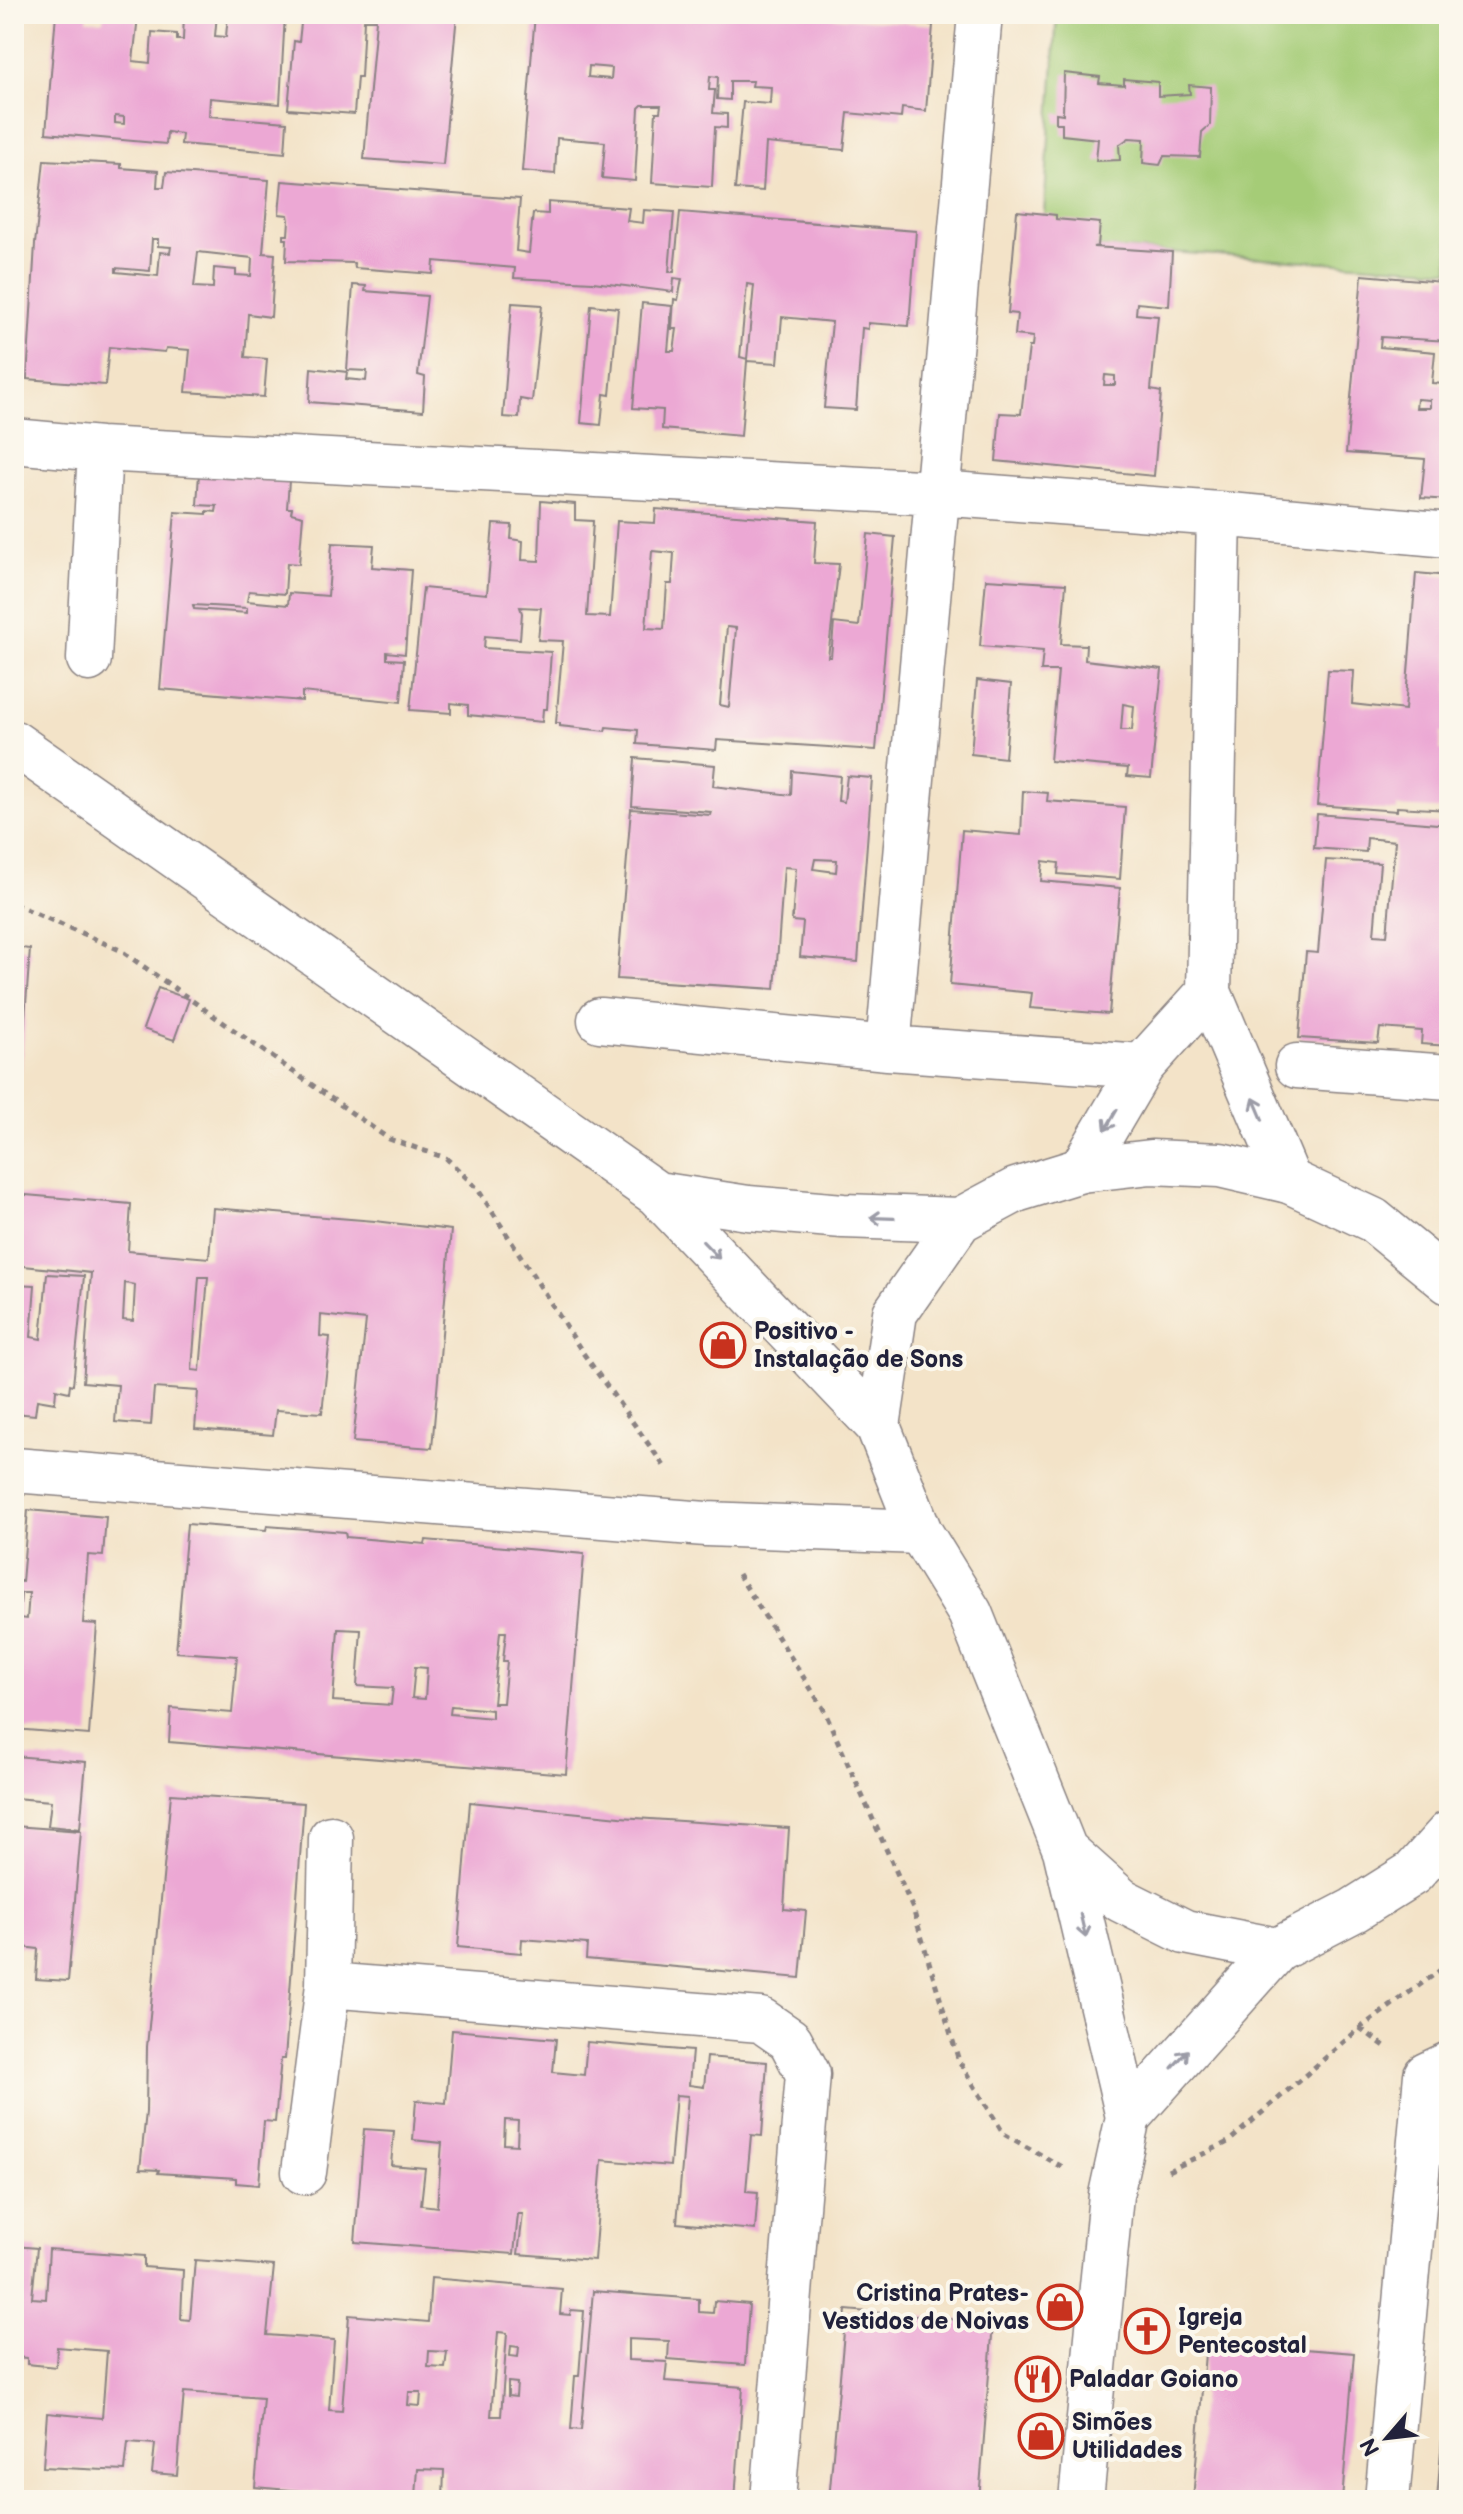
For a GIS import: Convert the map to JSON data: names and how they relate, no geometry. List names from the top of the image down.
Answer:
{
  "places": {
    "shop": ["Positivo - Instalação de Sons", "Cristina Prates- Vestidos de Noivas", "Simões Utilidades"],
    "church": ["Igreja Pentecostal"],
    "restaurant": ["Paladar Goiano"]
  },
  "north": "bottom left"
}
